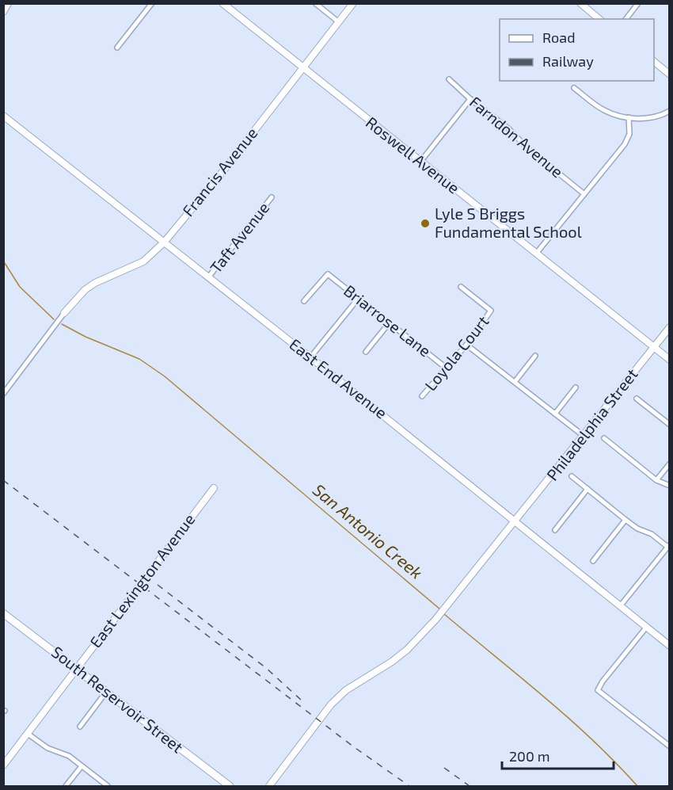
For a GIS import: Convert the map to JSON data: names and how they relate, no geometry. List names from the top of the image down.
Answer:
{
  "streets": {
    "main road": ["South Reservoir Street"],
    "street": [
      "Farndon Avenue",
      "Roswell Avenue",
      "Francis Avenue",
      "Taft Avenue",
      "Briarrose Lane",
      "Loyola Court",
      "East End Avenue",
      "Philadelphia Street",
      "East Lexington Avenue"
    ]
  },
  "crossings": [
    ["Roswell Avenue", "Francis Avenue"],
    ["Roswell Avenue", "Philadelphia Street"],
    ["Francis Avenue", "East End Avenue"],
    ["Taft Avenue", "East End Avenue"],
    ["Briarrose Lane", "Loyola Court"],
    ["East End Avenue", "Philadelphia Street"],
    ["East Lexington Avenue", "South Reservoir Street"]
  ],
  "water": ["San Antonio Creek"],
  "places": ["Lyle S Briggs Fundamental School"],
  "legend": ["Road", "Railway"],
  "scale_bar": "200 m"
}
